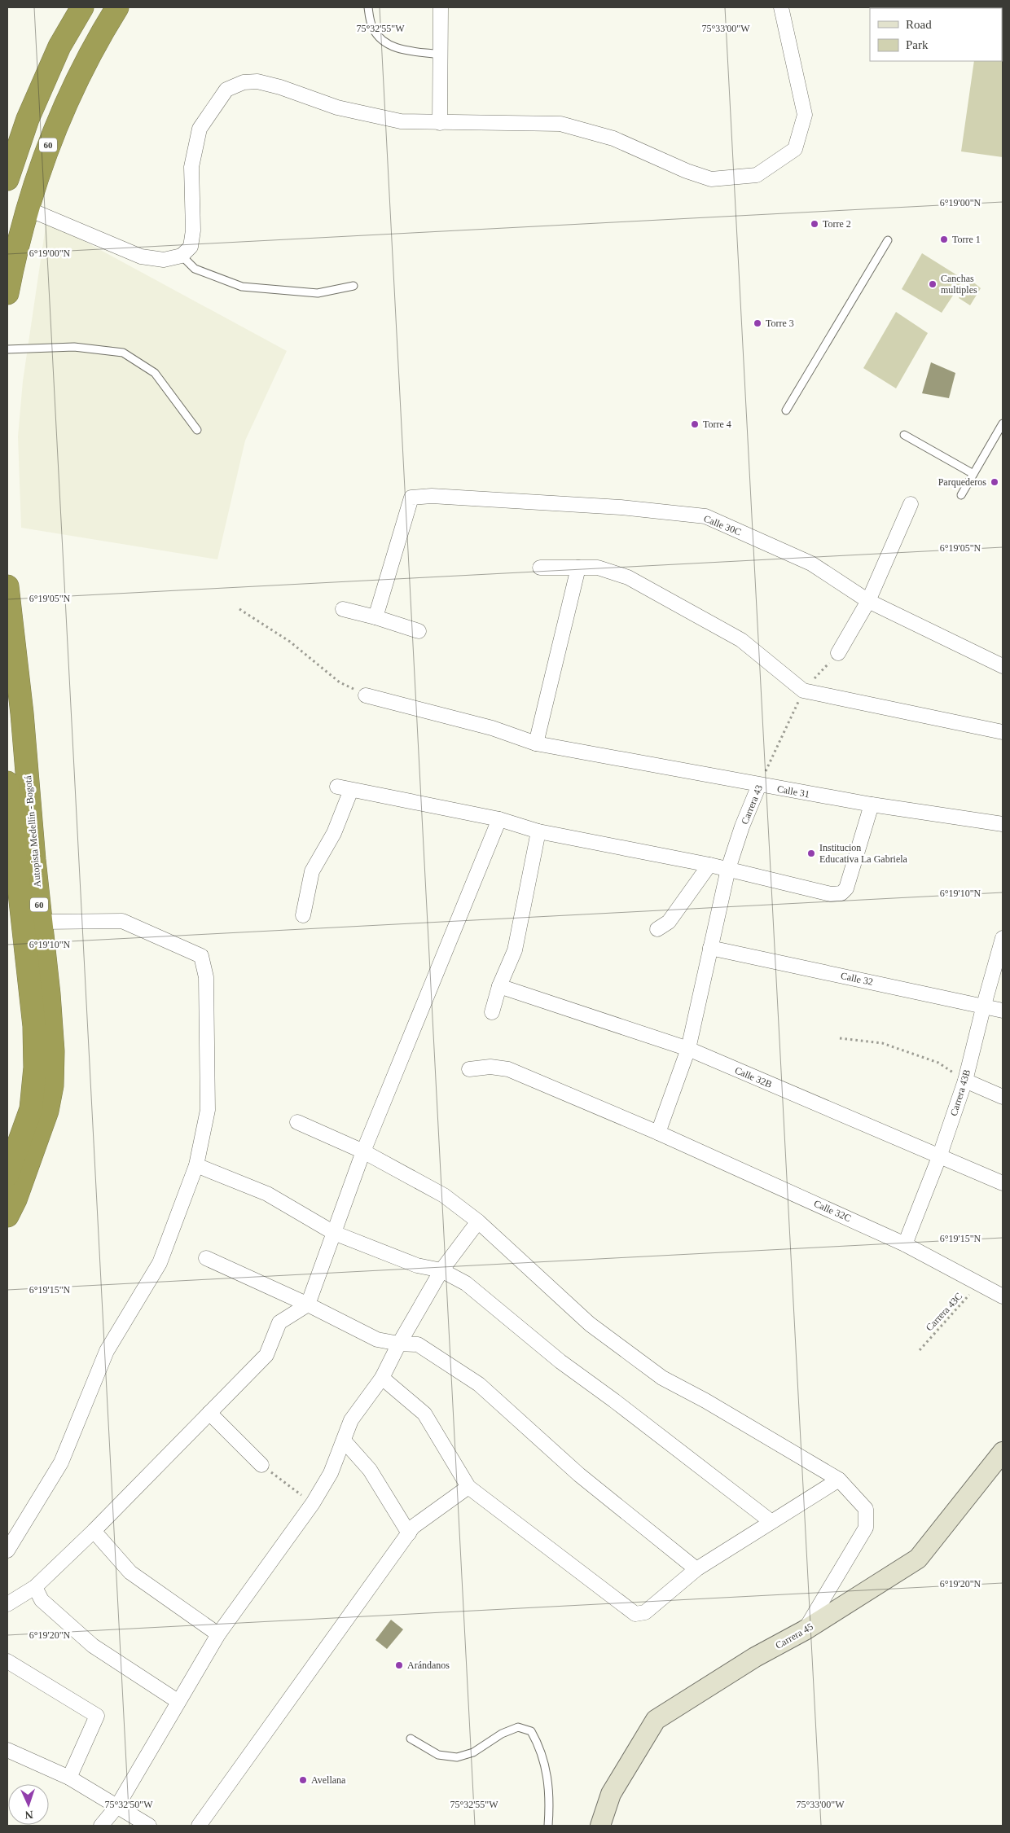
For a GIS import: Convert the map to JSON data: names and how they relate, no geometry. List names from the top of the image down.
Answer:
{
  "streets": {
    "highway": ["60", "Autopista Medellín - Bogotá"],
    "main road": ["Carrera 45"],
    "street": [
      "Calle 30C",
      "Calle 31",
      "Carrera 43",
      "Calle 32",
      "Calle 32B",
      "Carrera 43B",
      "Calle 32C"
    ],
    "path": ["Carrera 43C"]
  },
  "crossings": [
    ["Calle 31", "Carrera 43"],
    ["Carrera 43", "Calle 32"],
    ["Carrera 43", "Calle 32B"],
    ["Carrera 43", "Calle 32C"],
    ["Calle 32", "Carrera 43B"],
    ["Calle 32B", "Carrera 43B"],
    ["Carrera 43B", "Calle 32C"],
    ["Calle 32C", "Carrera 43C"]
  ],
  "places": [
    "Torre 2",
    "Torre 1",
    "Canchas multiples",
    "Torre 3",
    "Torre 4",
    "Parquederos",
    "Institucion Educativa La Gabriela",
    "Arándanos",
    "Avellana"
  ],
  "legend": ["Road", "Park"],
  "north": "bottom",
  "coordinates": [
    "75°32'55\"W",
    "75°33'00\"W",
    "6°19'00\"N",
    "6°19'05\"N",
    "6°19'10\"N",
    "6°19'15\"N",
    "6°19'20\"N",
    "75°32'50\"W"
  ]
}
